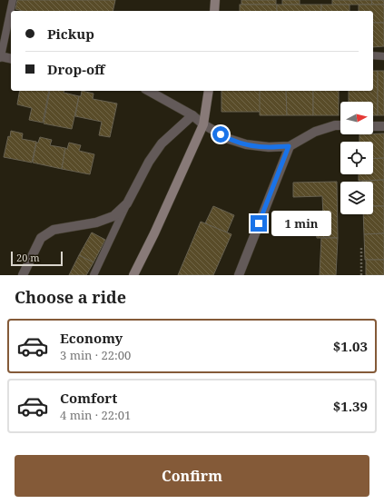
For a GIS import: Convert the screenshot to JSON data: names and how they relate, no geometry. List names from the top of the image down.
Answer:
{
  "scale_bar": "20 m",
  "north": "right",
  "page": {
    "banner": ["Pickup", "Drop-off"],
    "bubble": "1 min",
    "scale": "20 m",
    "heading": "Choose a ride",
    "list": [
      {
        "name": "Economy",
        "note": "3 min · 22:00",
        "value": "$1.03"
      },
      {
        "name": "Comfort",
        "note": "4 min · 22:01",
        "value": "$1.39"
      }
    ],
    "buttons": "Confirm"
  }
}
